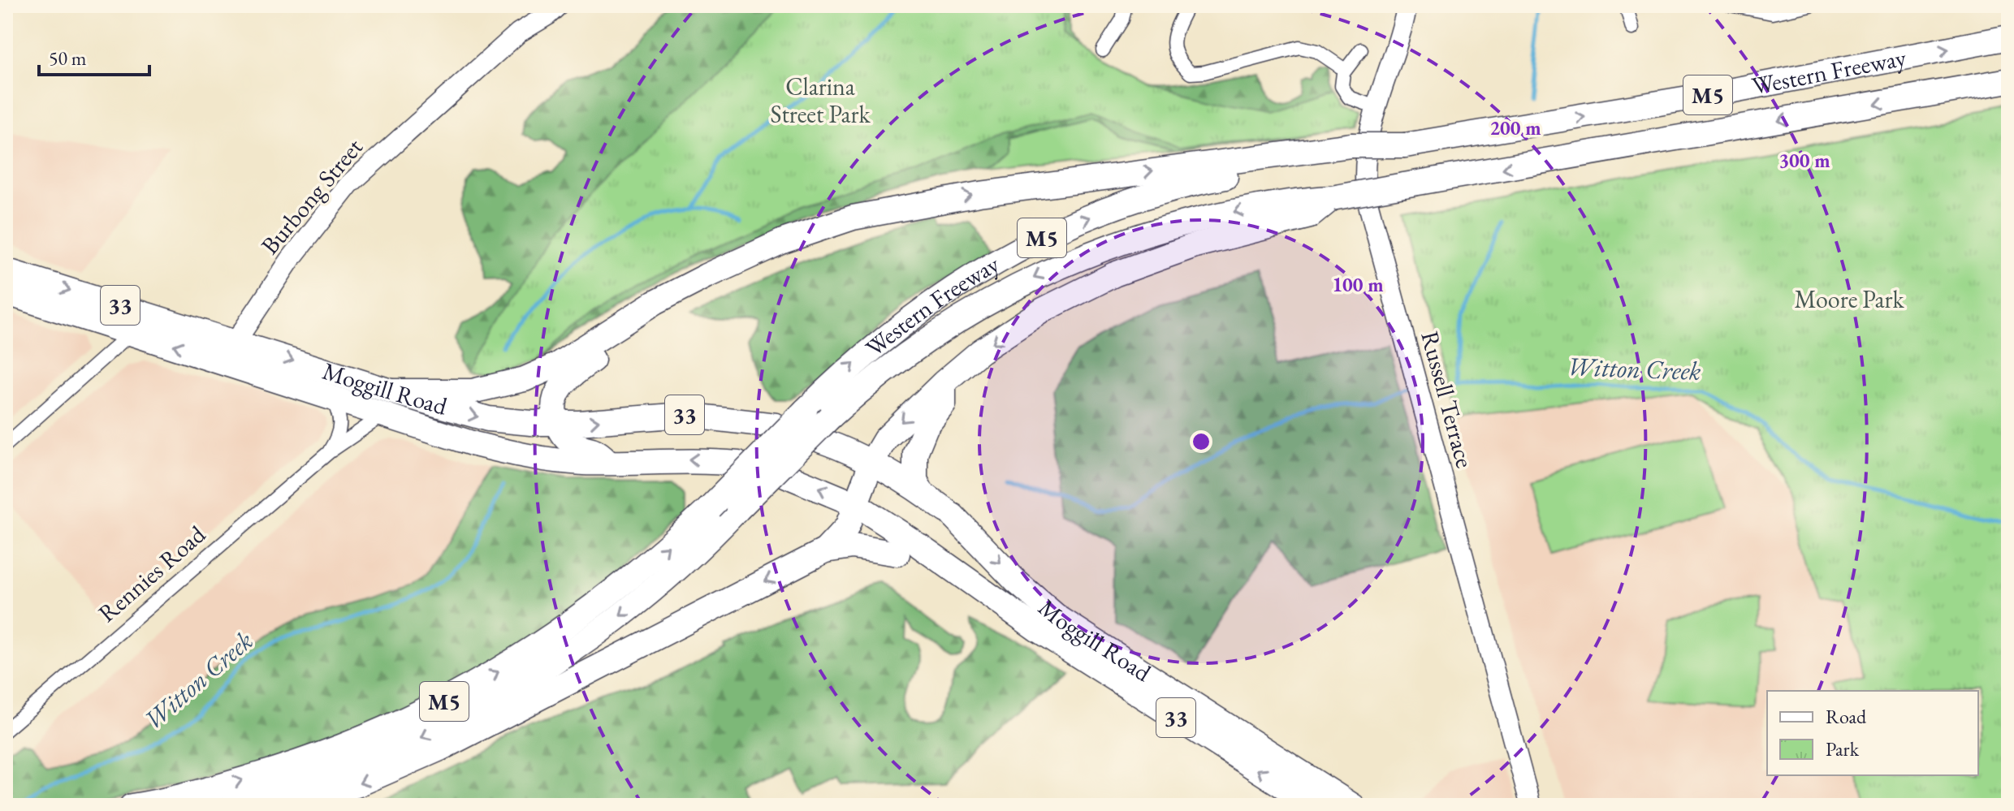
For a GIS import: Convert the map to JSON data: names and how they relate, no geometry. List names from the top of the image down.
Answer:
{
  "streets": {
    "highway": [
      "Western Freeway",
      "M5",
      "33",
      "Moggill Road"
    ],
    "main road": ["Burbong Street", "Russell Terrace"],
    "street": ["Rennies Road"]
  },
  "crossings": [
    ["Western Freeway", "Moggill Road"],
    ["Burbong Street", "Moggill Road"],
    ["Moggill Road", "Rennies Road"]
  ],
  "water": ["Witton Creek"],
  "parks": ["Clarina Street Park", "Moore Park"],
  "legend": ["Road", "Park"],
  "scale_bar": "50 m",
  "rings": ["200 m", "300 m", "100 m"]
}
